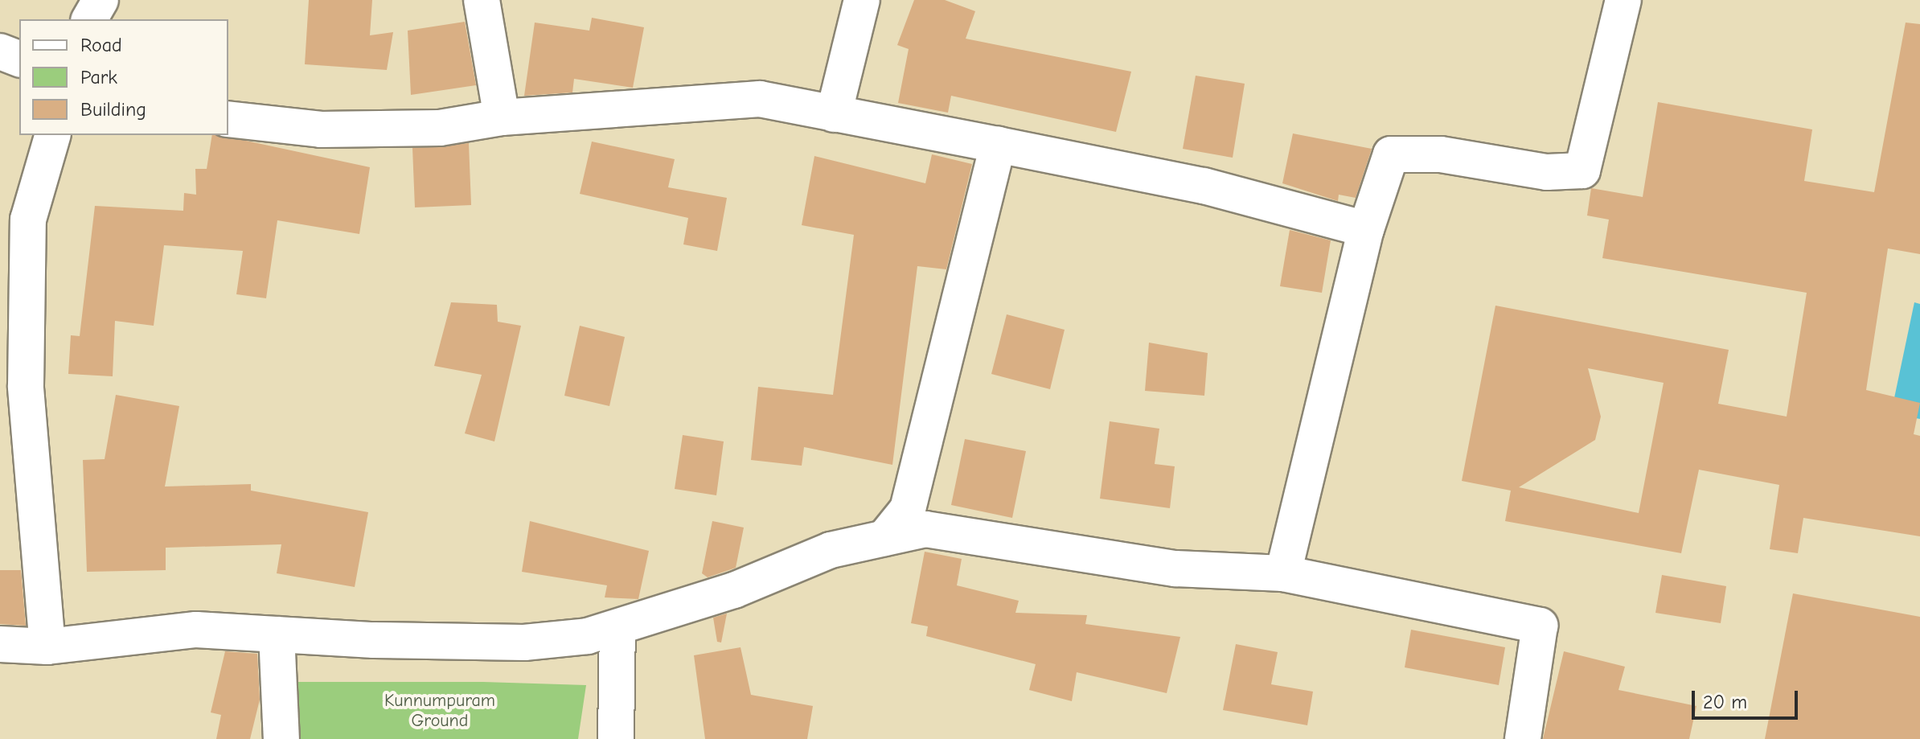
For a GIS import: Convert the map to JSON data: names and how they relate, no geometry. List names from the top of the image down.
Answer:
{
  "parks": ["Kunnumpuram Ground"],
  "legend": ["Road", "Park", "Building"],
  "scale_bar": "20 m"
}
